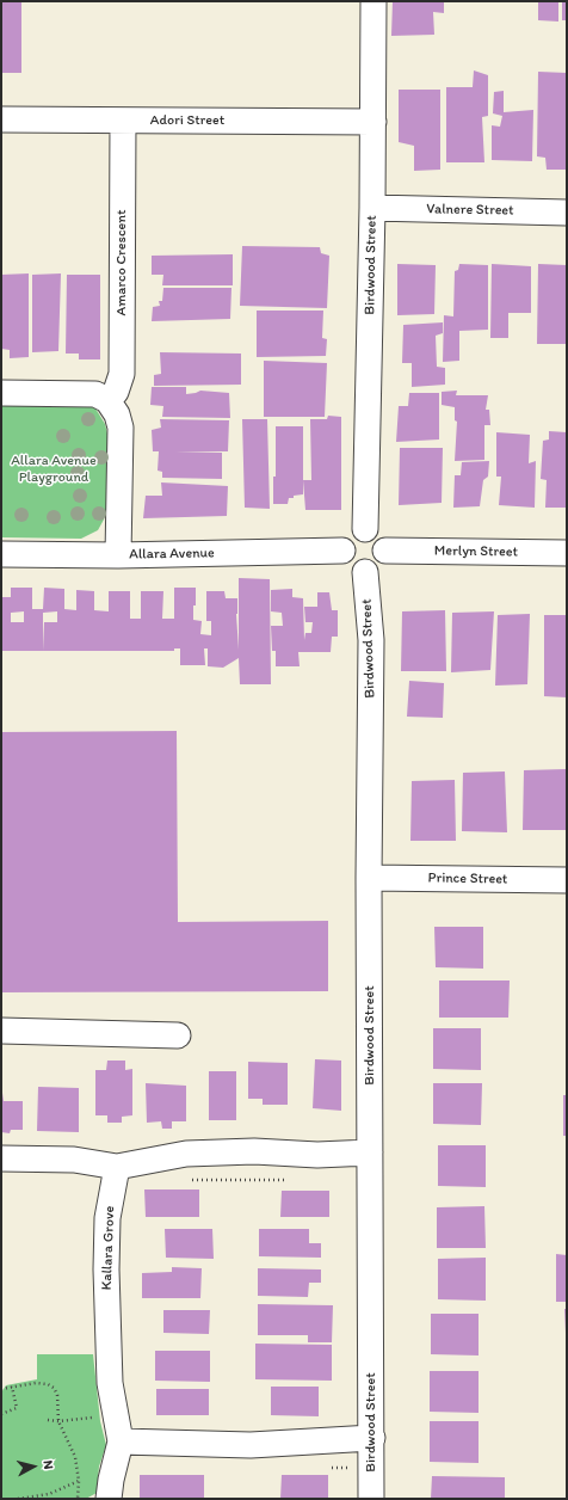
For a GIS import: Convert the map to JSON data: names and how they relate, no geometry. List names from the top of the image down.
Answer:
{
  "streets": {
    "street": [
      "Adori Street",
      "Valnere Street",
      "Amarco Crescent",
      "Birdwood Street",
      "Merlyn Street",
      "Allara Avenue",
      "Prince Street",
      "Kallara Grove"
    ]
  },
  "crossings": [
    ["Adori Street", "Amarco Crescent"],
    ["Adori Street", "Birdwood Street"],
    ["Valnere Street", "Birdwood Street"],
    ["Birdwood Street", "Merlyn Street"],
    ["Birdwood Street", "Allara Avenue"],
    ["Birdwood Street", "Prince Street"],
    ["Merlyn Street", "Allara Avenue"]
  ],
  "parks": ["Allara Avenue Playground"],
  "north": "right"
}
